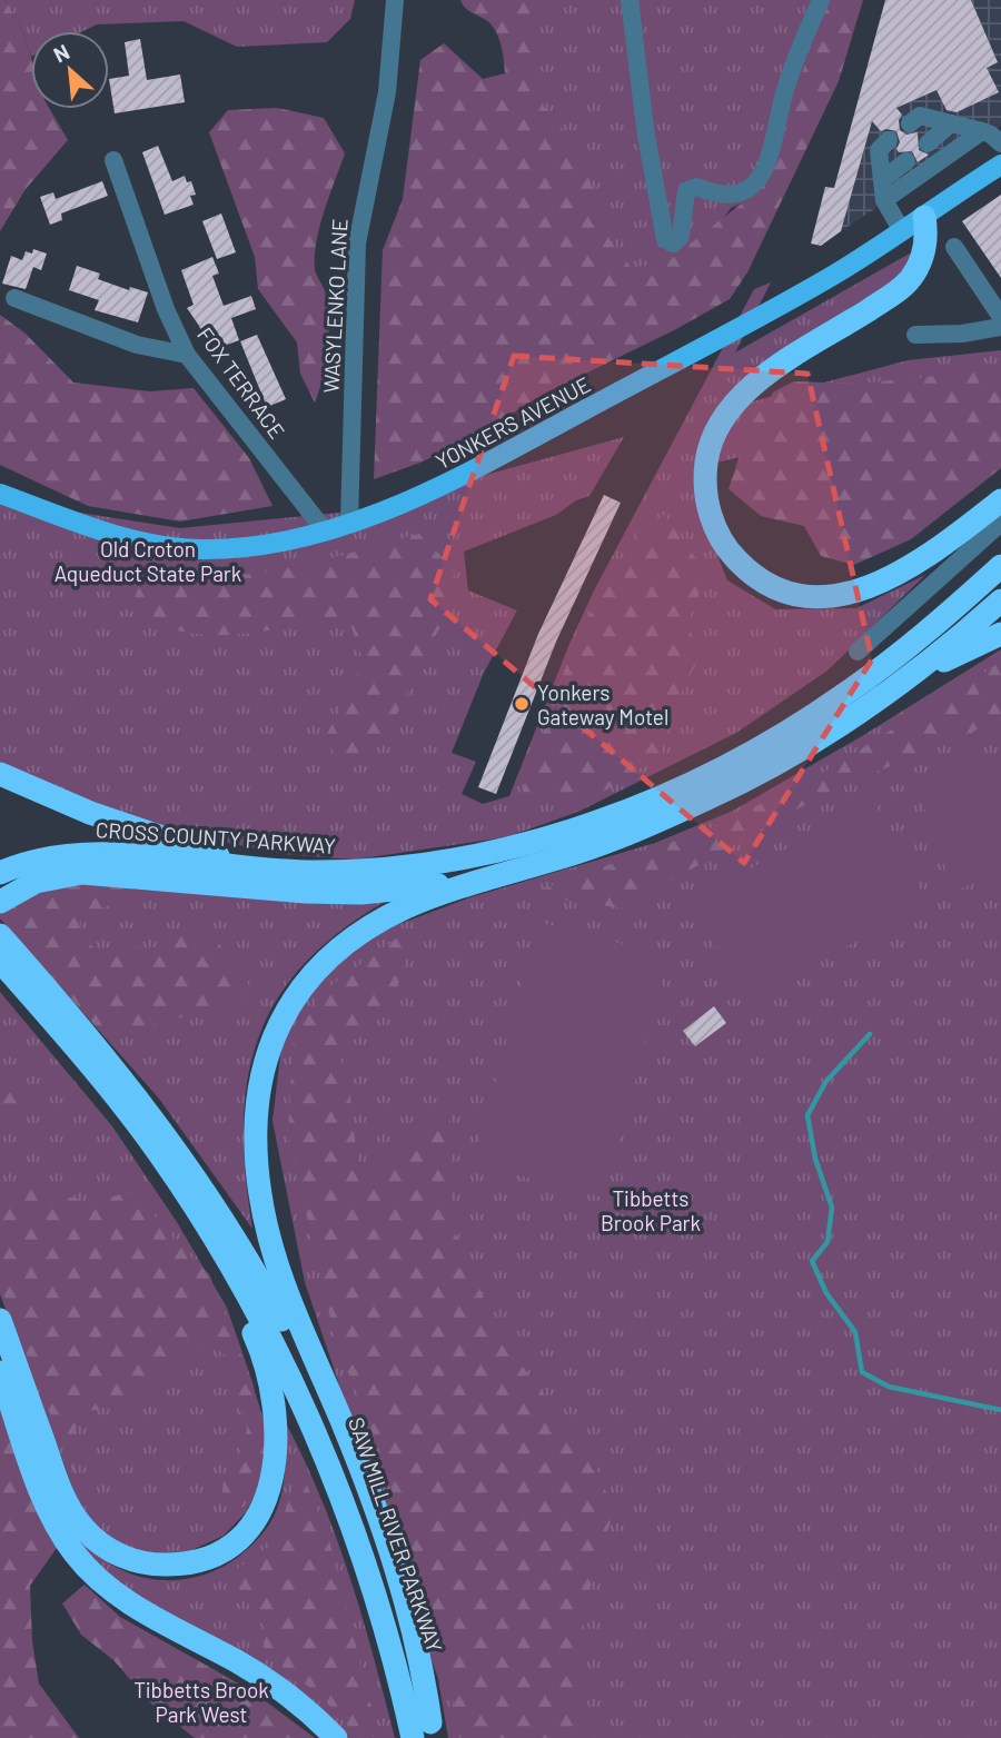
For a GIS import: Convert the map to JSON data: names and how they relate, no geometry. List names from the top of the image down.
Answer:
{
  "streets": {
    "highway": ["CROSS COUNTY PARKWAY", "SAW MILL RIVER PARKWAY"],
    "main road": ["YONKERS AVENUE"],
    "street": ["WASYLENKO LANE", "FOX TERRACE"]
  },
  "crossings": [
    ["WASYLENKO LANE", "YONKERS AVENUE"],
    ["FOX TERRACE", "YONKERS AVENUE"]
  ],
  "parks": ["Old Croton Aqueduct State Park", "Tibbetts Brook Park", "Tibbetts Brook Park West"],
  "places": ["Yonkers Gateway Motel"],
  "north": "top left"
}
